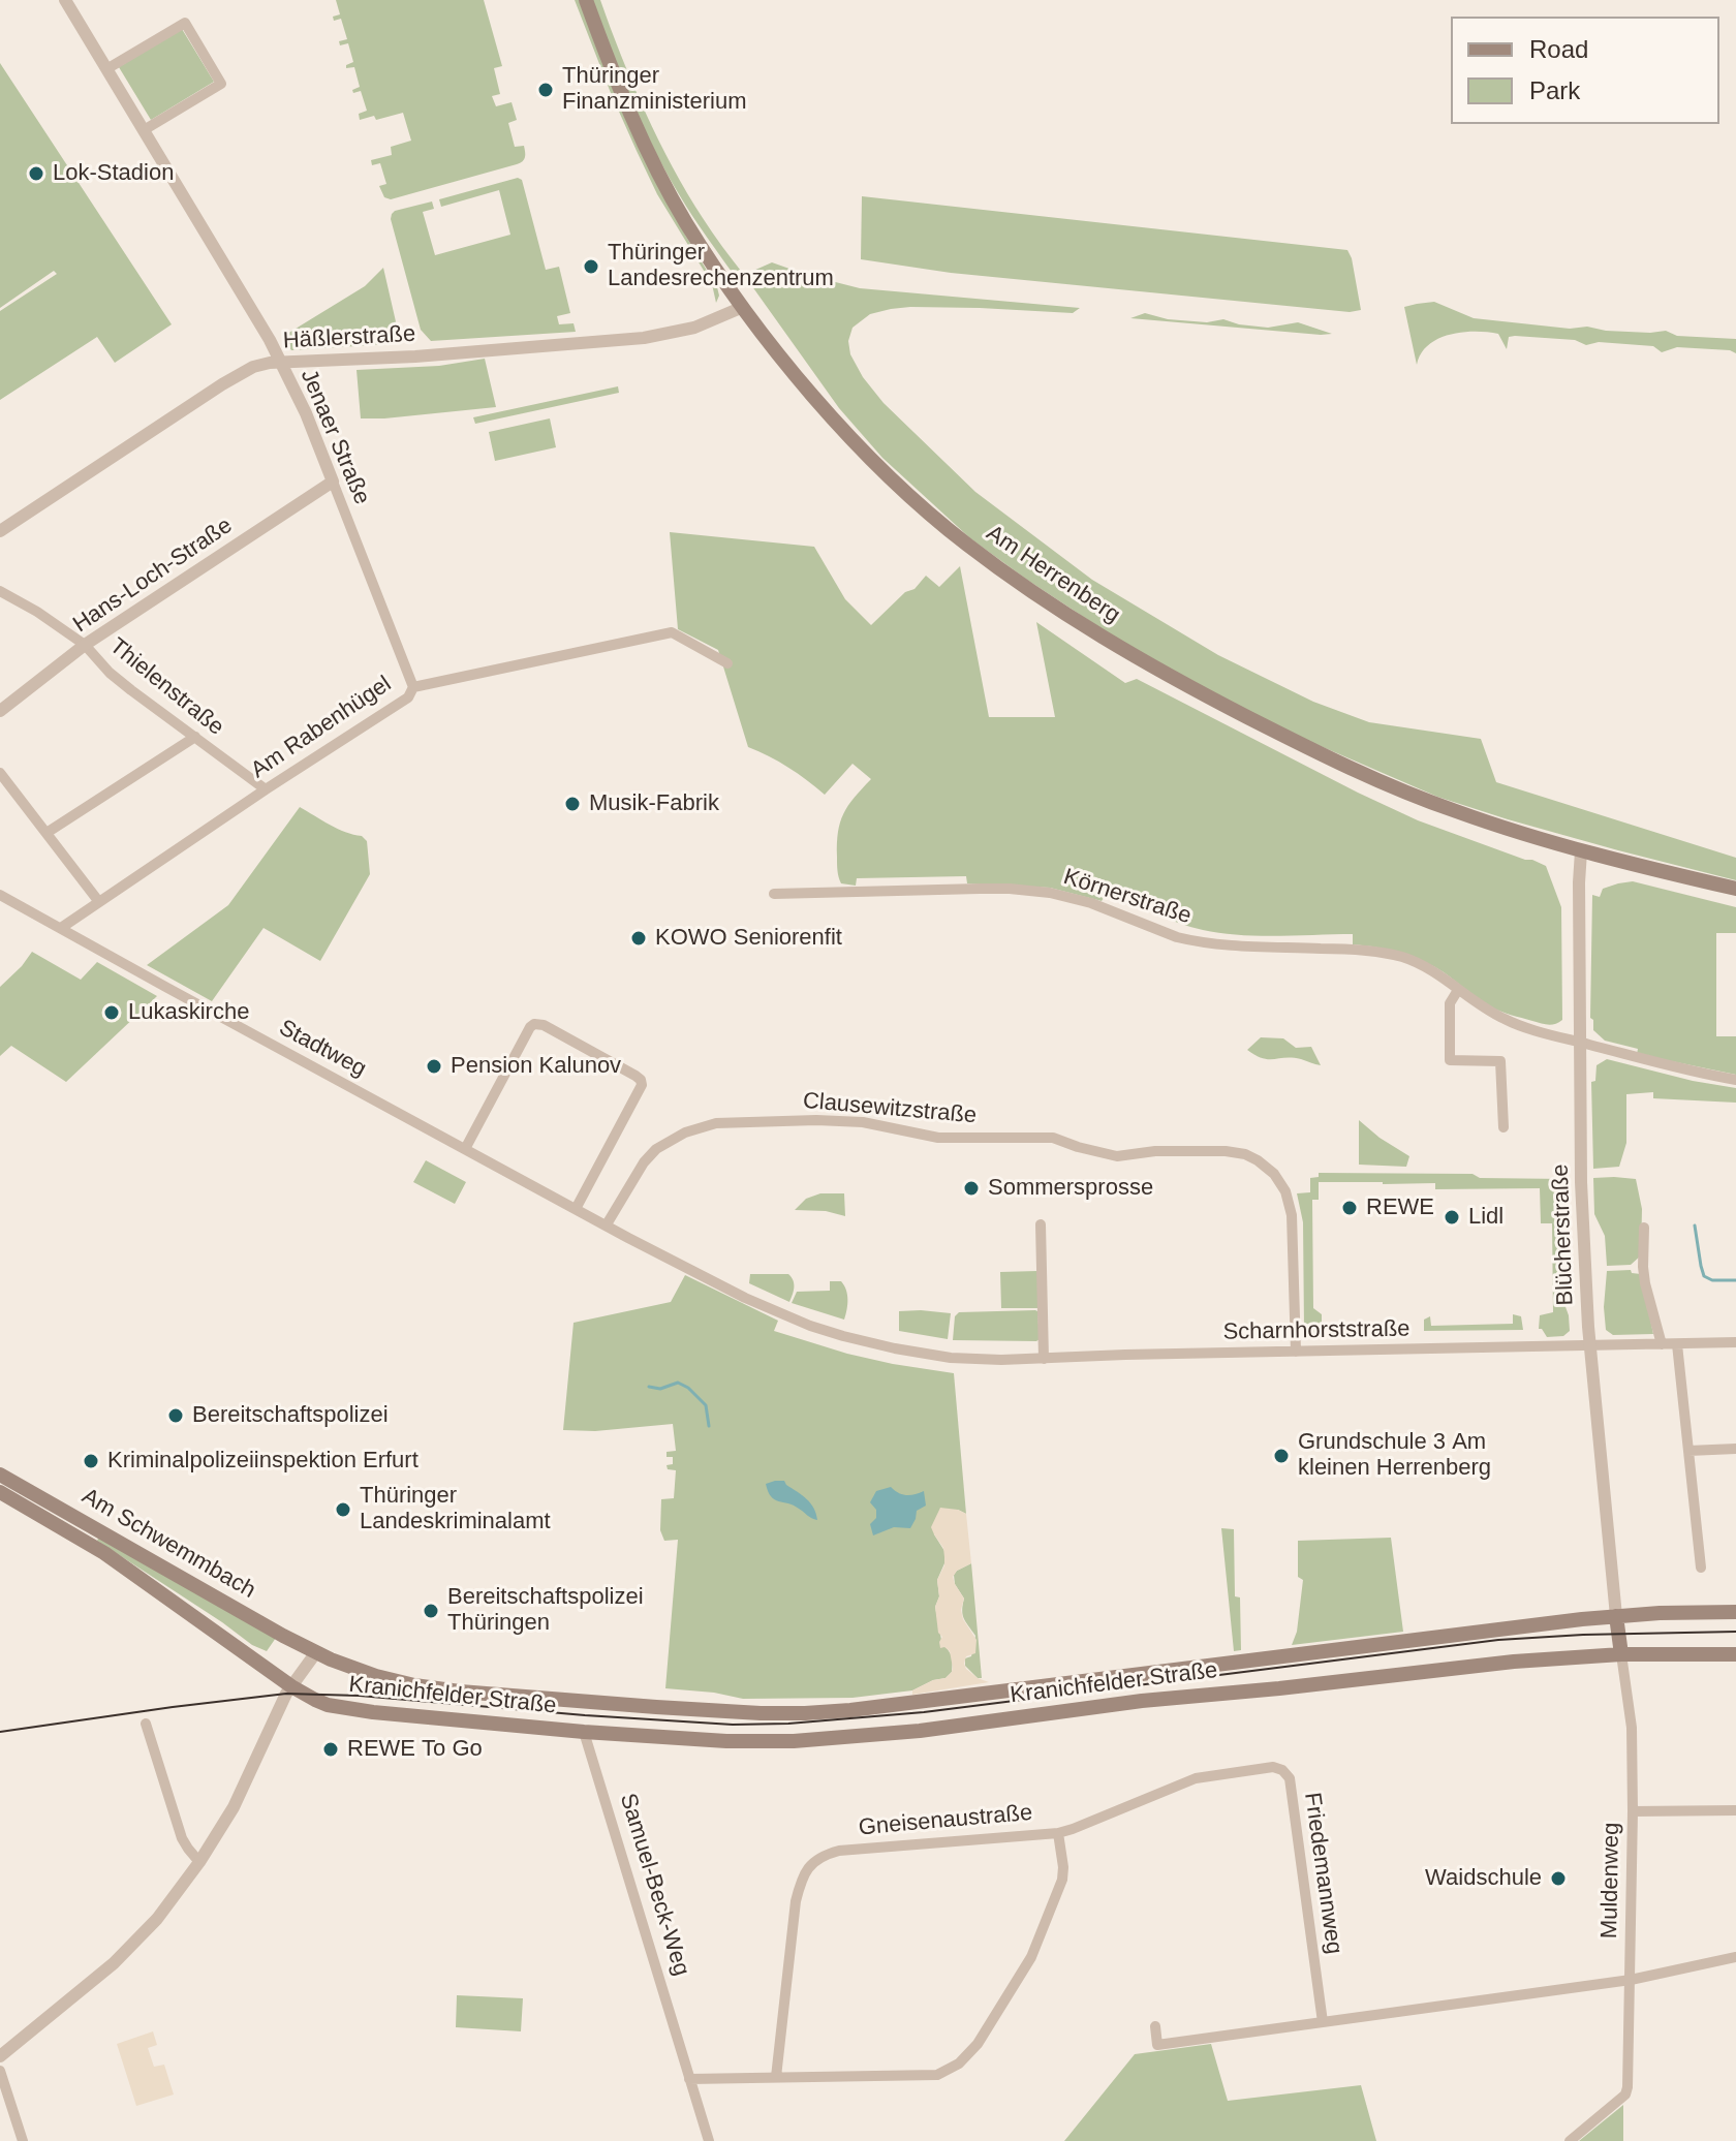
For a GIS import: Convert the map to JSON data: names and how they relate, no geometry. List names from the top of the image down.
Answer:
{
  "streets": {
    "main road": [
      "Am Herrenberg",
      "Am Schwemmbach",
      "Kranichfelder Straße",
      "Samuel-Beck-Weg"
    ],
    "street": [
      "Häßlerstraße",
      "Jenaer Straße",
      "Hans-Loch-Straße",
      "Thielenstraße",
      "Am Rabenhügel",
      "Körnerstraße",
      "Stadtweg",
      "Clausewitzstraße",
      "Blücherstraße",
      "Scharnhorststraße",
      "Gneisenaustraße",
      "Friedemannweg",
      "Muldenweg"
    ]
  },
  "crossings": [
    ["Häßlerstraße", "Jenaer Straße"],
    ["Häßlerstraße", "Am Herrenberg"],
    ["Jenaer Straße", "Hans-Loch-Straße"],
    ["Jenaer Straße", "Am Rabenhügel"],
    ["Am Herrenberg", "Blücherstraße"],
    ["Hans-Loch-Straße", "Thielenstraße"],
    ["Thielenstraße", "Am Rabenhügel"],
    ["Am Rabenhügel", "Stadtweg"],
    ["Körnerstraße", "Blücherstraße"],
    ["Stadtweg", "Scharnhorststraße"],
    ["Clausewitzstraße", "Scharnhorststraße"],
    ["Blücherstraße", "Scharnhorststraße"],
    ["Blücherstraße", "Kranichfelder Straße"],
    ["Am Schwemmbach", "Kranichfelder Straße"],
    ["Kranichfelder Straße", "Muldenweg"],
    ["Kranichfelder Straße", "Samuel-Beck-Weg"],
    ["Gneisenaustraße", "Friedemannweg"],
    ["Gneisenaustraße", "Samuel-Beck-Weg"]
  ],
  "places": [
    "Thüringer Finanzministerium",
    "Lok-Stadion",
    "Thüringer Landesrechenzentrum",
    "Musik-Fabrik",
    "KOWO Seniorenfit",
    "Lukaskirche",
    "Pension Kalunov",
    "Sommersprosse",
    "REWE",
    "Lidl",
    "Bereitschaftspolizei",
    "Grundschule 3 Am kleinen Herrenberg",
    "Kriminalpolizeiinspektion Erfurt",
    "Thüringer Landeskriminalamt",
    "Bereitschaftspolizei Thüringen",
    "REWE To Go",
    "Waidschule"
  ],
  "legend": ["Road", "Park"]
}
